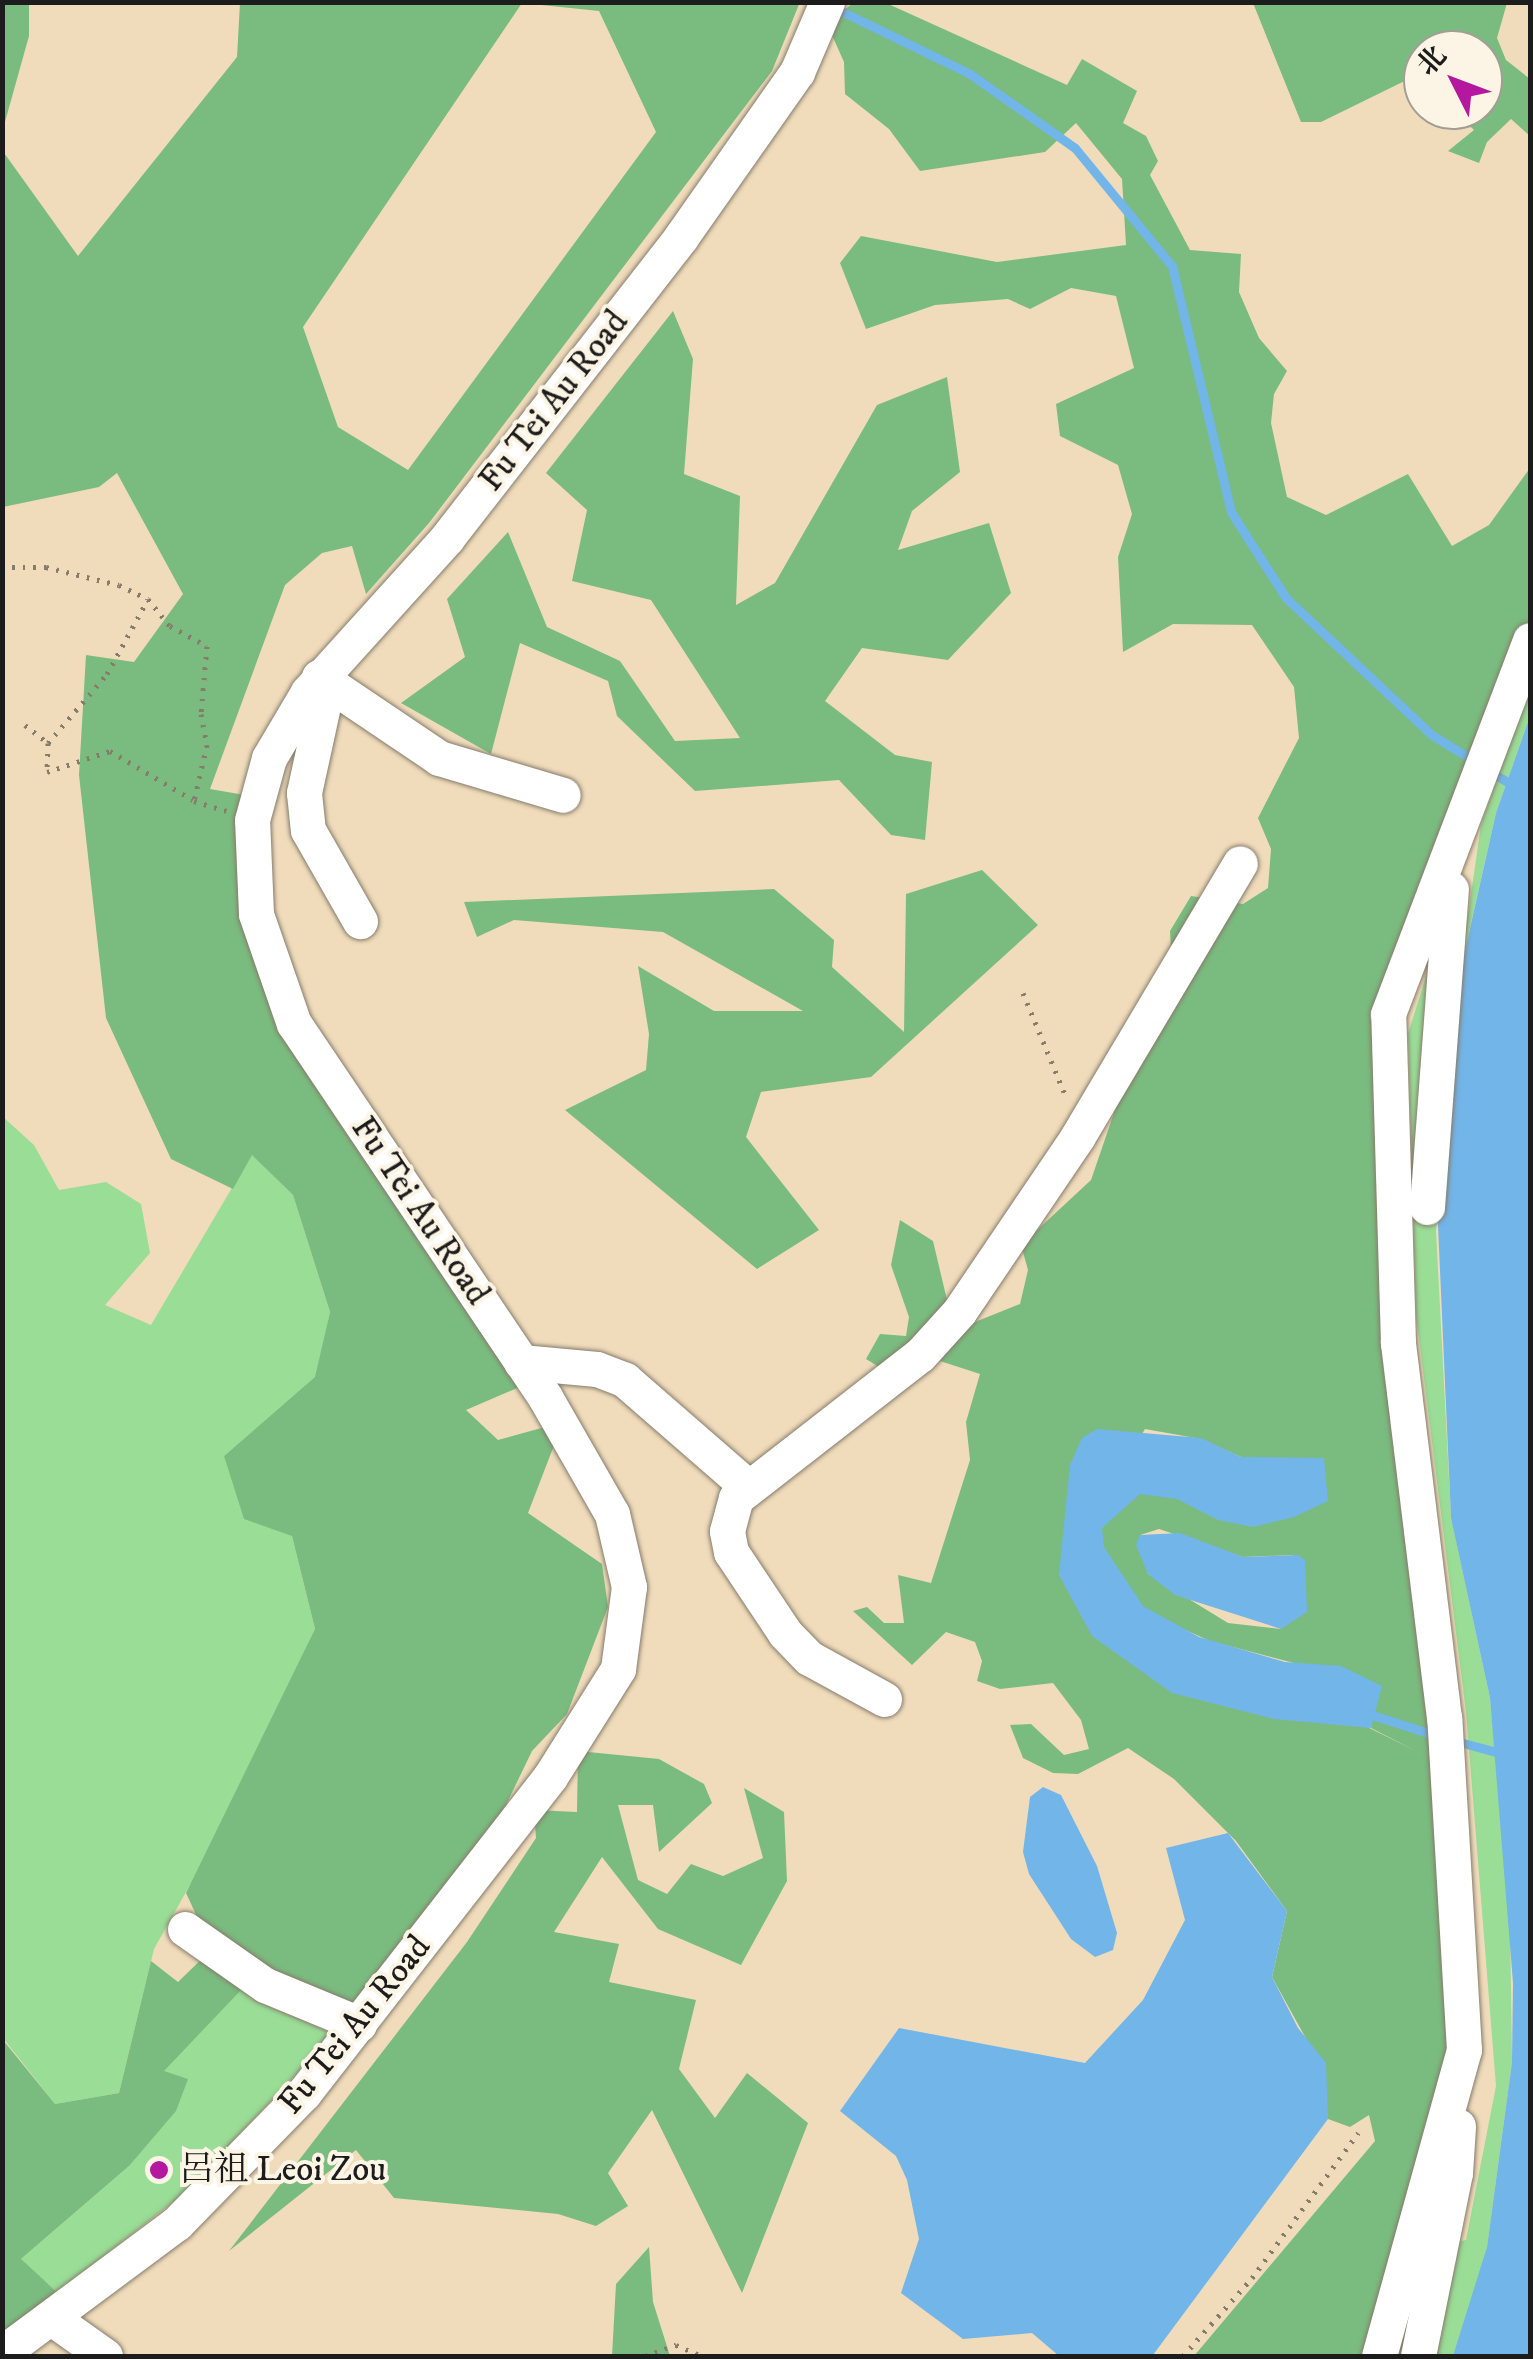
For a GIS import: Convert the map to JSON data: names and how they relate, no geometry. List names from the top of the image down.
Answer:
{
  "streets": {
    "street": ["Fu Tei Au Road"]
  },
  "places": ["呂祖 Leoi Zou"],
  "north": "top left"
}
